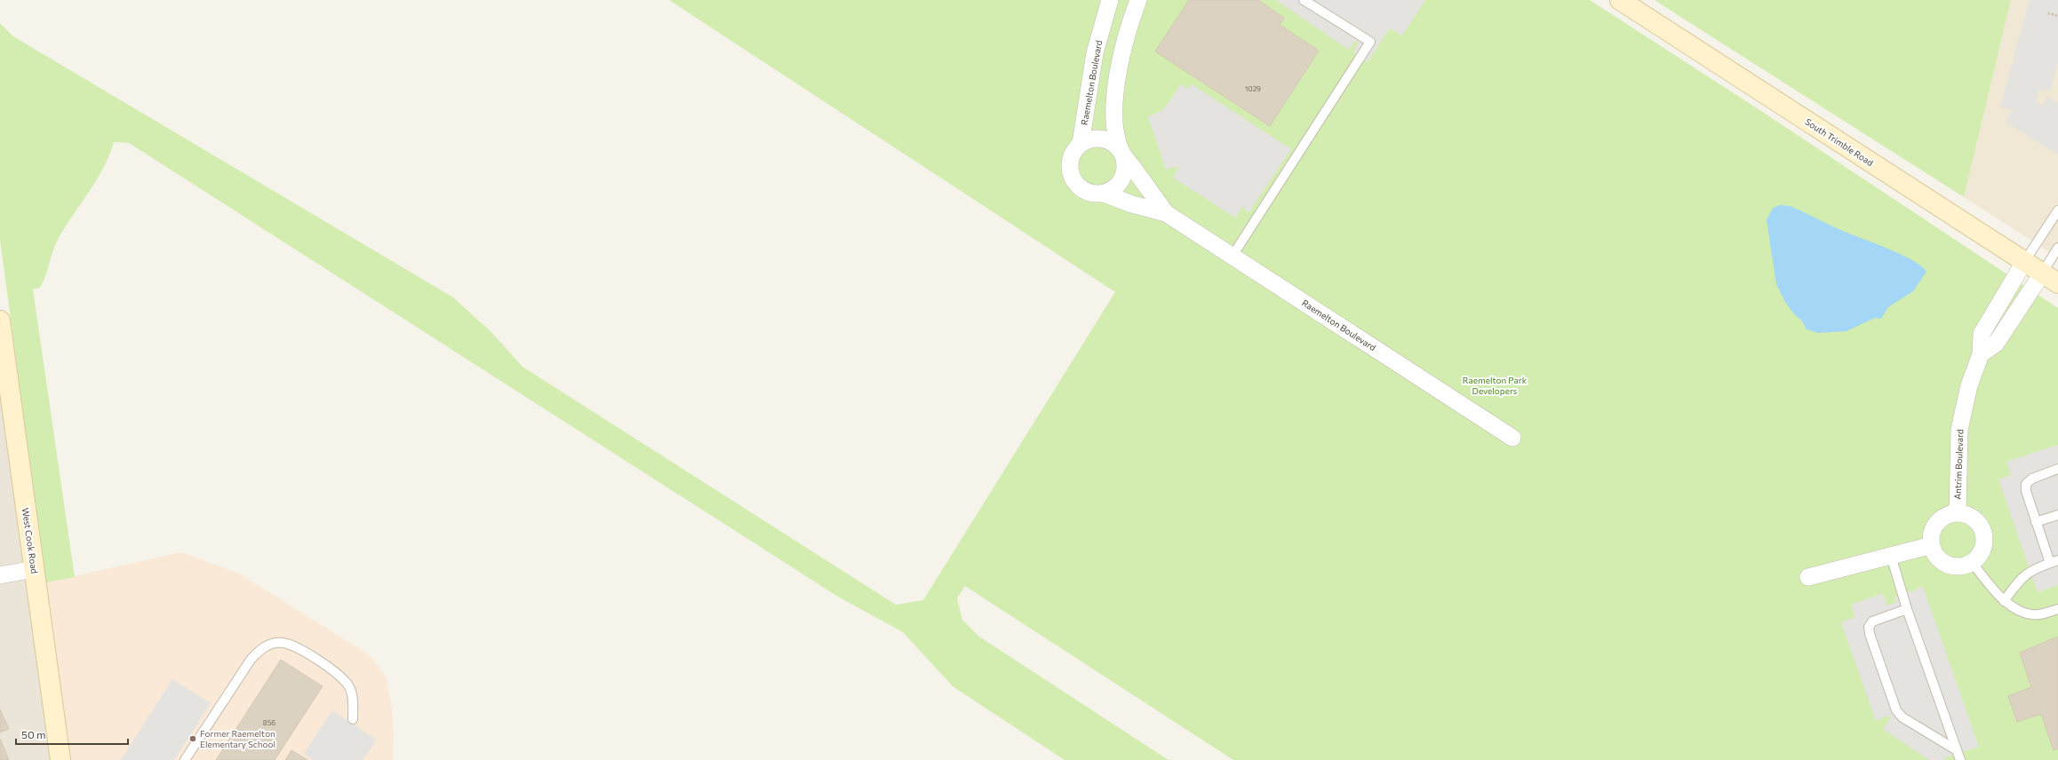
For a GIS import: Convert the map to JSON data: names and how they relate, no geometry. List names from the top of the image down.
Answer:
{
  "streets": {
    "main road": ["South Trimble Road", "West Cook Road"],
    "street": ["Raemelton Boulevard", "Antrim Boulevard"]
  },
  "crossings": [
    ["South Trimble Road", "Antrim Boulevard"]
  ],
  "parks": ["Raemelton Park Developers"],
  "places": ["Former Raemelton Elementary School"],
  "house_numbers": ["1029", "856"],
  "scale_bar": "50 m"
}
